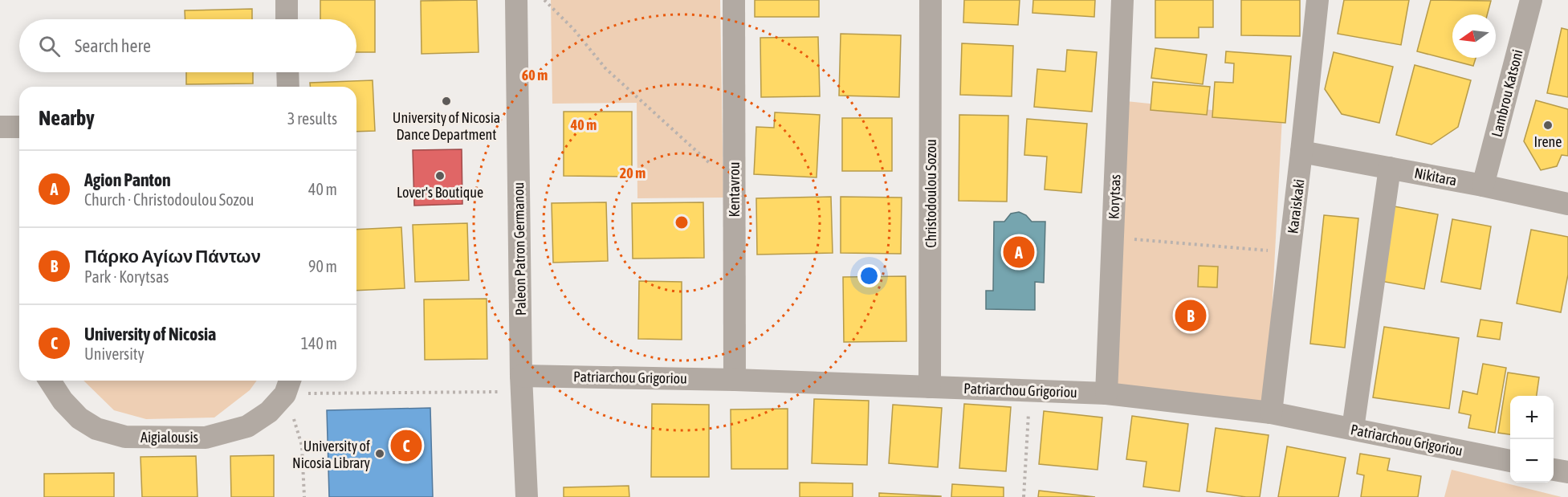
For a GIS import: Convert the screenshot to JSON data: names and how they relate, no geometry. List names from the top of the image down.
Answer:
{
  "streets": {
    "street": [
      "Lambrou Katsoni",
      "Nikitara",
      "Kentavrou",
      "Christodoulou Sozou",
      "Korytsas",
      "Karaiskaki",
      "Paleon Patron Germanou",
      "Patriarchou Grigoriou",
      "Aigialousis"
    ]
  },
  "crossings": [
    ["Lambrou Katsoni", "Nikitara"],
    ["Nikitara", "Karaiskaki"],
    ["Kentavrou", "Patriarchou Grigoriou"],
    ["Christodoulou Sozou", "Patriarchou Grigoriou"],
    ["Korytsas", "Patriarchou Grigoriou"],
    ["Karaiskaki", "Patriarchou Grigoriou"],
    ["Paleon Patron Germanou", "Patriarchou Grigoriou"]
  ],
  "places": [
    "University of Nicosia Dance Department",
    "Irene",
    "Lover's Boutique",
    "University of Nicosia Library"
  ],
  "north": "left",
  "page": {
    "search": "Search here",
    "heading": ["Nearby", "3 results"],
    "list": [
      {
        "mark": "A",
        "name": "Agion Panton",
        "note": "Church · Christodoulou Sozou",
        "value": "40 m"
      },
      {
        "mark": "B",
        "name": "Πάρκο Αγίων Πάντων",
        "note": "Park · Korytsas",
        "value": "90 m"
      },
      {
        "mark": "C",
        "name": "University of Nicosia",
        "note": "University",
        "value": "140 m"
      }
    ],
    "pins": ["A", "B", "C"],
    "map_buttons": ["+", "−"]
  },
  "rings": ["60 m", "40 m", "20 m"]
}
